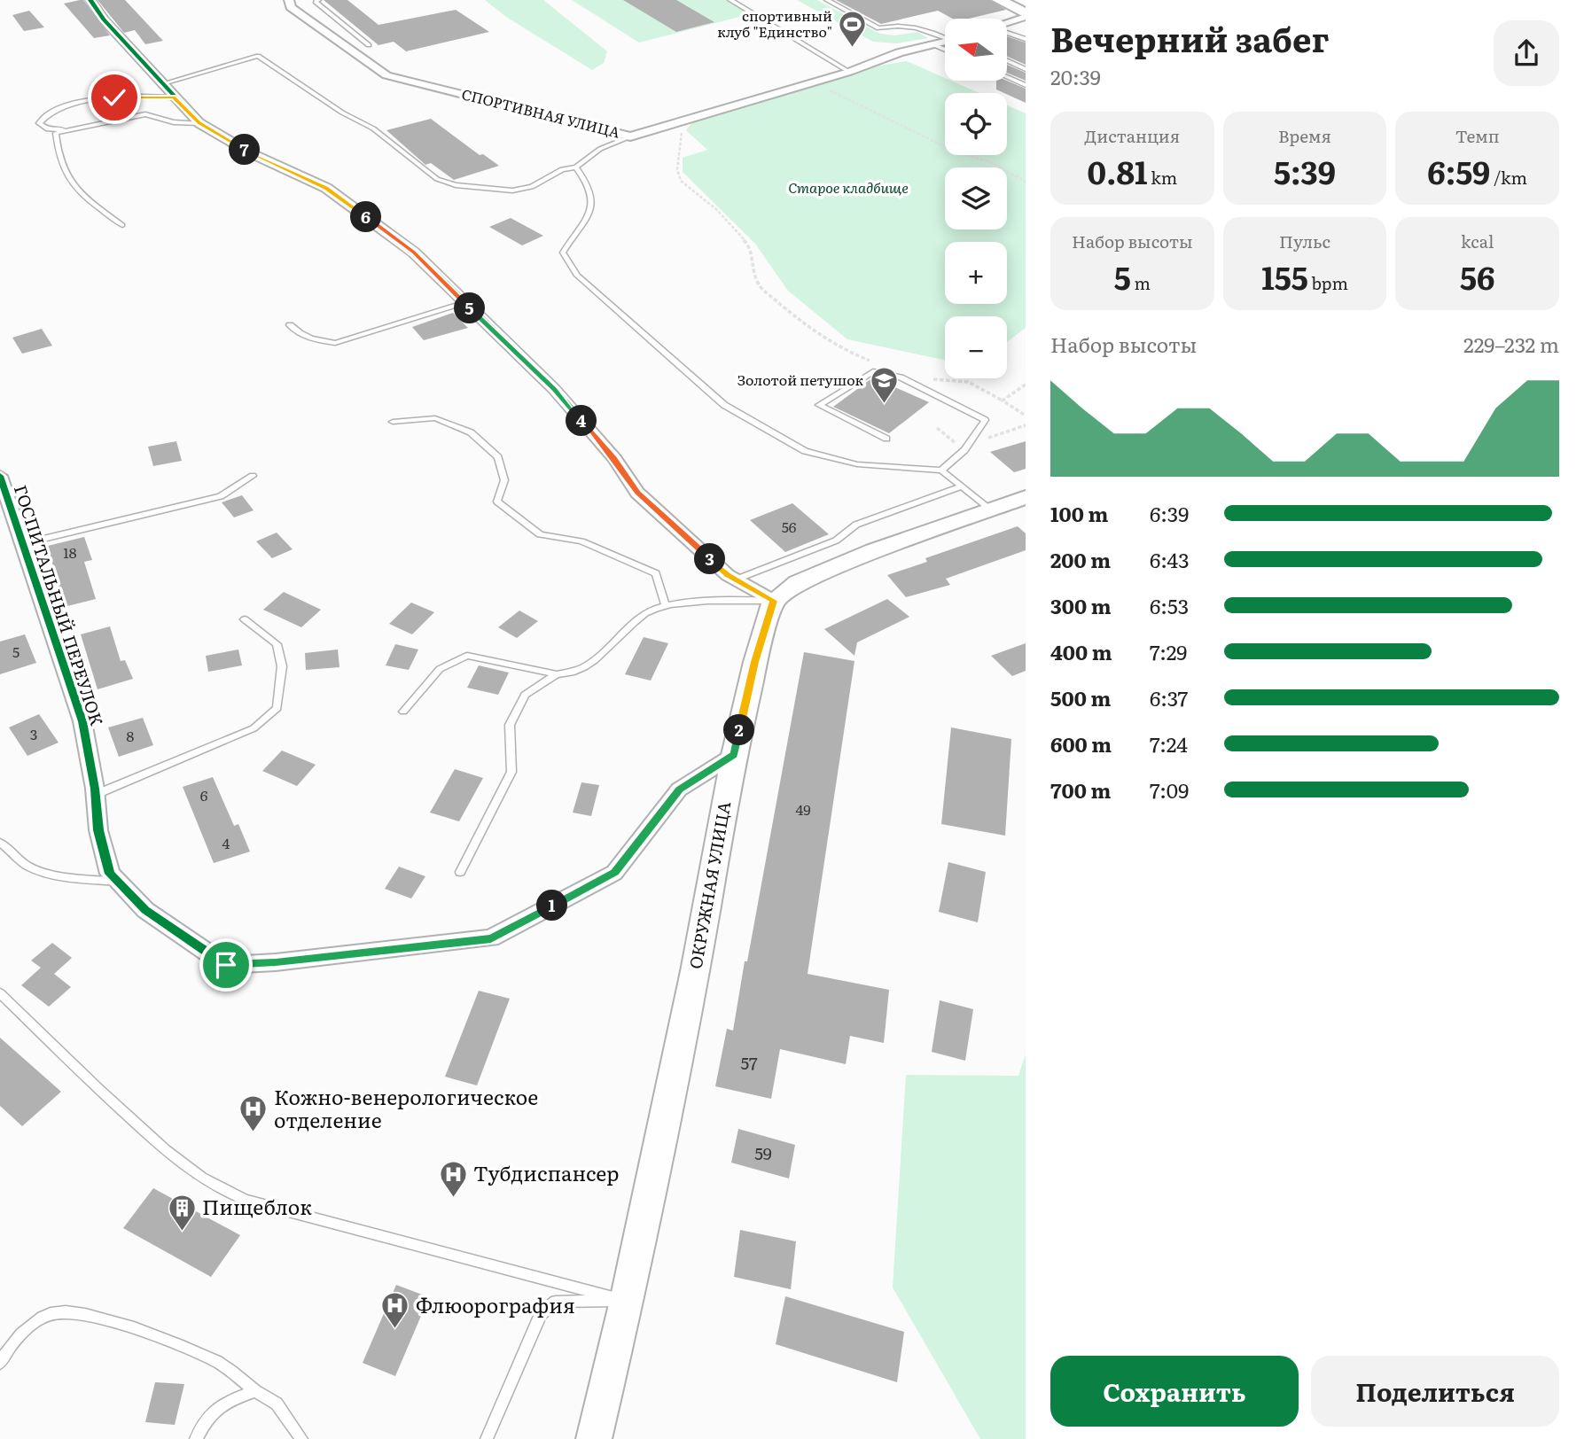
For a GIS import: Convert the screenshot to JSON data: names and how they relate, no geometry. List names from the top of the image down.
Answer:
{
  "streets": {
    "main road": ["ОКРУЖНАЯ УЛИЦА"],
    "street": ["СПОРТИВНАЯ УЛИЦА", "ГОСПИТАЛЬНЫЙ ПЕРЕУЛОК"]
  },
  "crossings": [
    ["ГОСПИТАЛЬНЫЙ ПЕРЕУЛОК", "ОКРУЖНАЯ УЛИЦА"]
  ],
  "parks": ["Старое кладбище"],
  "places": {
    "sports": ["спортивный клуб \"Единство\""],
    "school or university": ["Золотой петушок"],
    "hospital": ["Кожно-венерологическое отделение", "Тубдиспансер", "Флюорография"],
    "building": ["Пищеблок"]
  },
  "house_numbers": [
    "56",
    "18",
    "5",
    "3",
    "8",
    "6",
    "49",
    "4",
    "57",
    "59"
  ],
  "north": "left",
  "page": {
    "heading": ["Вечерний забег", "20:39"],
    "map_buttons": ["+", "−"],
    "stats": [
      ["Дистанция", "0.81 km"],
      ["Время", "5:39"],
      ["Темп", "6:59 /km"],
      ["Набор высоты", "5 m"],
      ["Пульс", "155 bpm"],
      ["kcal", "56"]
    ],
    "pins": [
      "7",
      "6",
      "5",
      "4",
      "3",
      "2",
      "1"
    ],
    "chart": ["Набор высоты", "229–232 m"],
    "list": [
      {
        "name": "100 m",
        "note": "6:39"
      },
      {
        "name": "200 m",
        "note": "6:43"
      },
      {
        "name": "300 m",
        "note": "6:53"
      },
      {
        "name": "400 m",
        "note": "7:29"
      },
      {
        "name": "500 m",
        "note": "6:37"
      },
      {
        "name": "600 m",
        "note": "7:24"
      },
      {
        "name": "700 m",
        "note": "7:09"
      }
    ],
    "buttons": ["Сохранить", "Поделиться"]
  }
}
